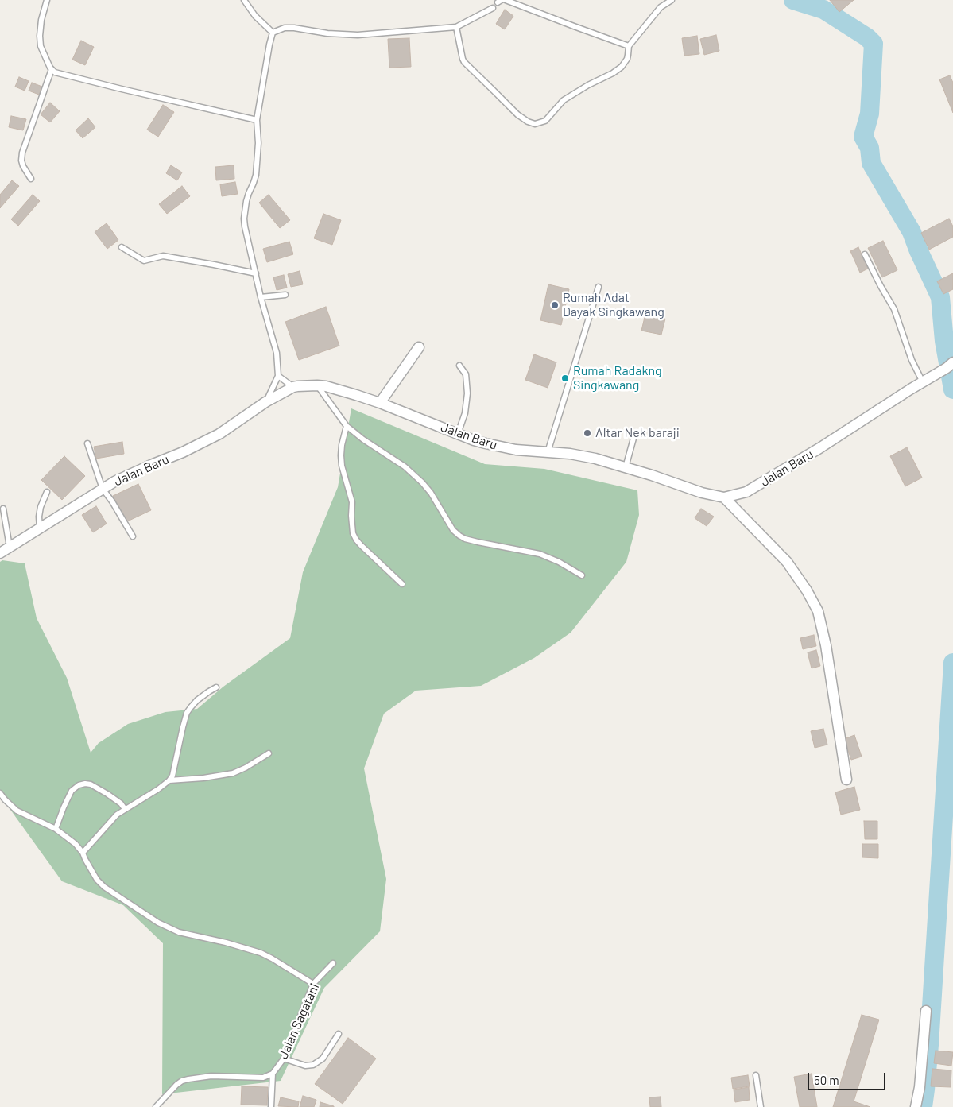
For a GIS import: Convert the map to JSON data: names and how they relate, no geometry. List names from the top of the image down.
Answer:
{
  "streets": {
    "street": ["Jalan Baru"],
    "lane": ["Jalan Sagatani"]
  },
  "places": ["Rumah Adat Dayak Singkawang", "Rumah Radakng Singkawang", "Altar Nek baraji"],
  "scale_bar": "50 m"
}
